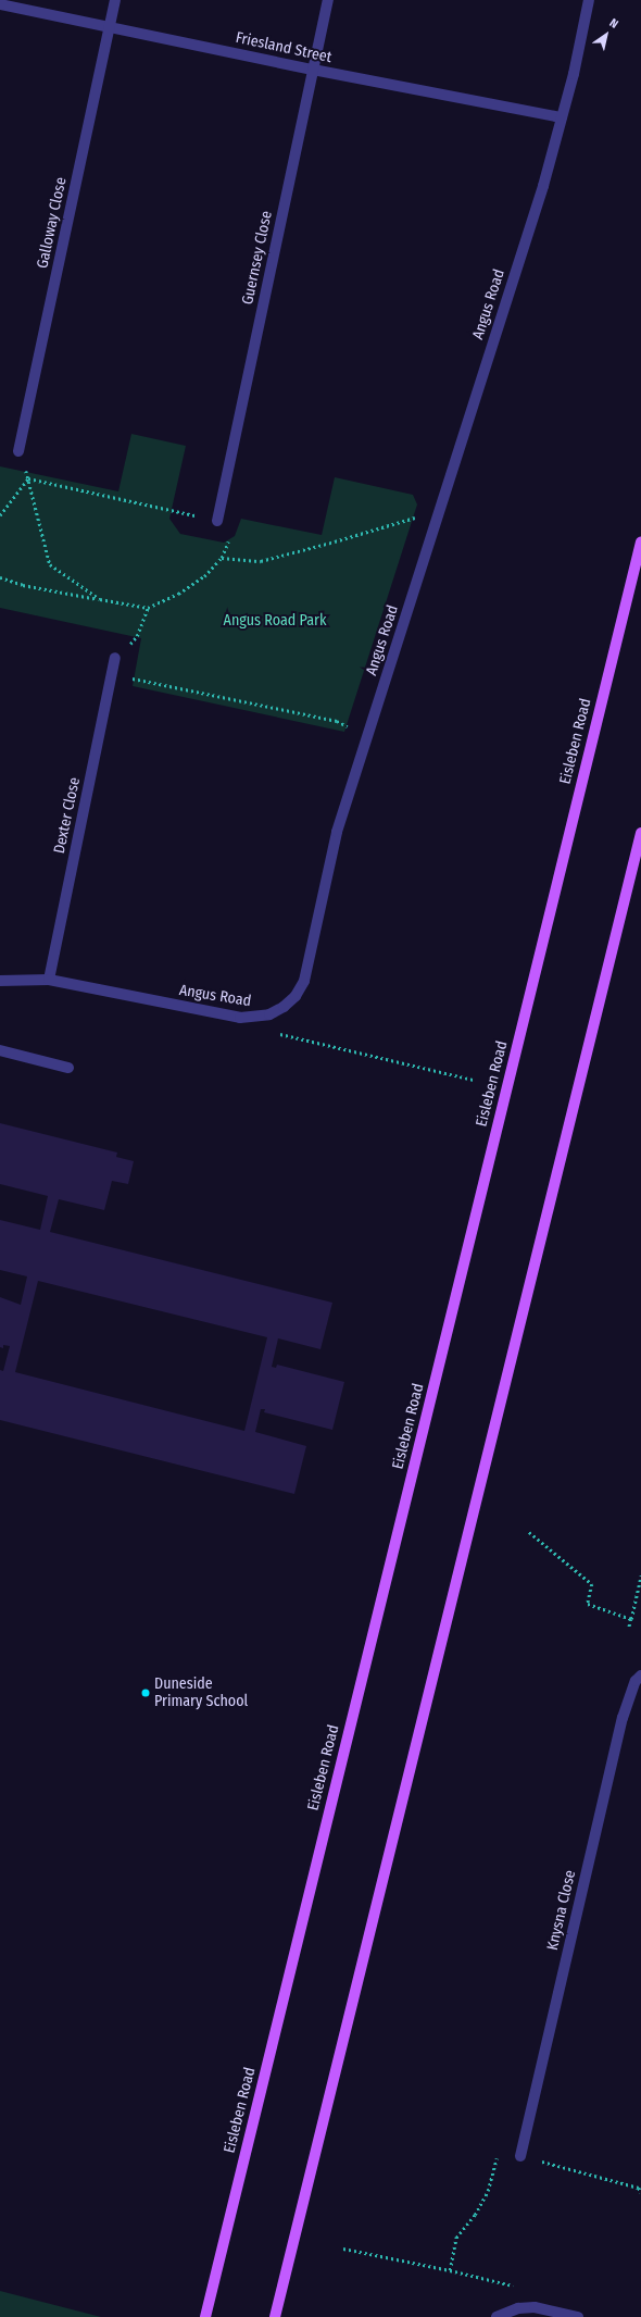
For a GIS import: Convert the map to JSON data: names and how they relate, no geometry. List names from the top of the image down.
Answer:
{
  "streets": {
    "main road": ["Eisleben Road"],
    "street": [
      "Friesland Street",
      "Galloway Close",
      "Guernsey Close",
      "Angus Road",
      "Dexter Close",
      "Knysna Close"
    ]
  },
  "crossings": [
    ["Friesland Street", "Galloway Close"],
    ["Friesland Street", "Guernsey Close"],
    ["Friesland Street", "Angus Road"],
    ["Angus Road", "Dexter Close"]
  ],
  "parks": ["Angus Road Park"],
  "places": ["Duneside Primary School"],
  "north": "top right"
}
